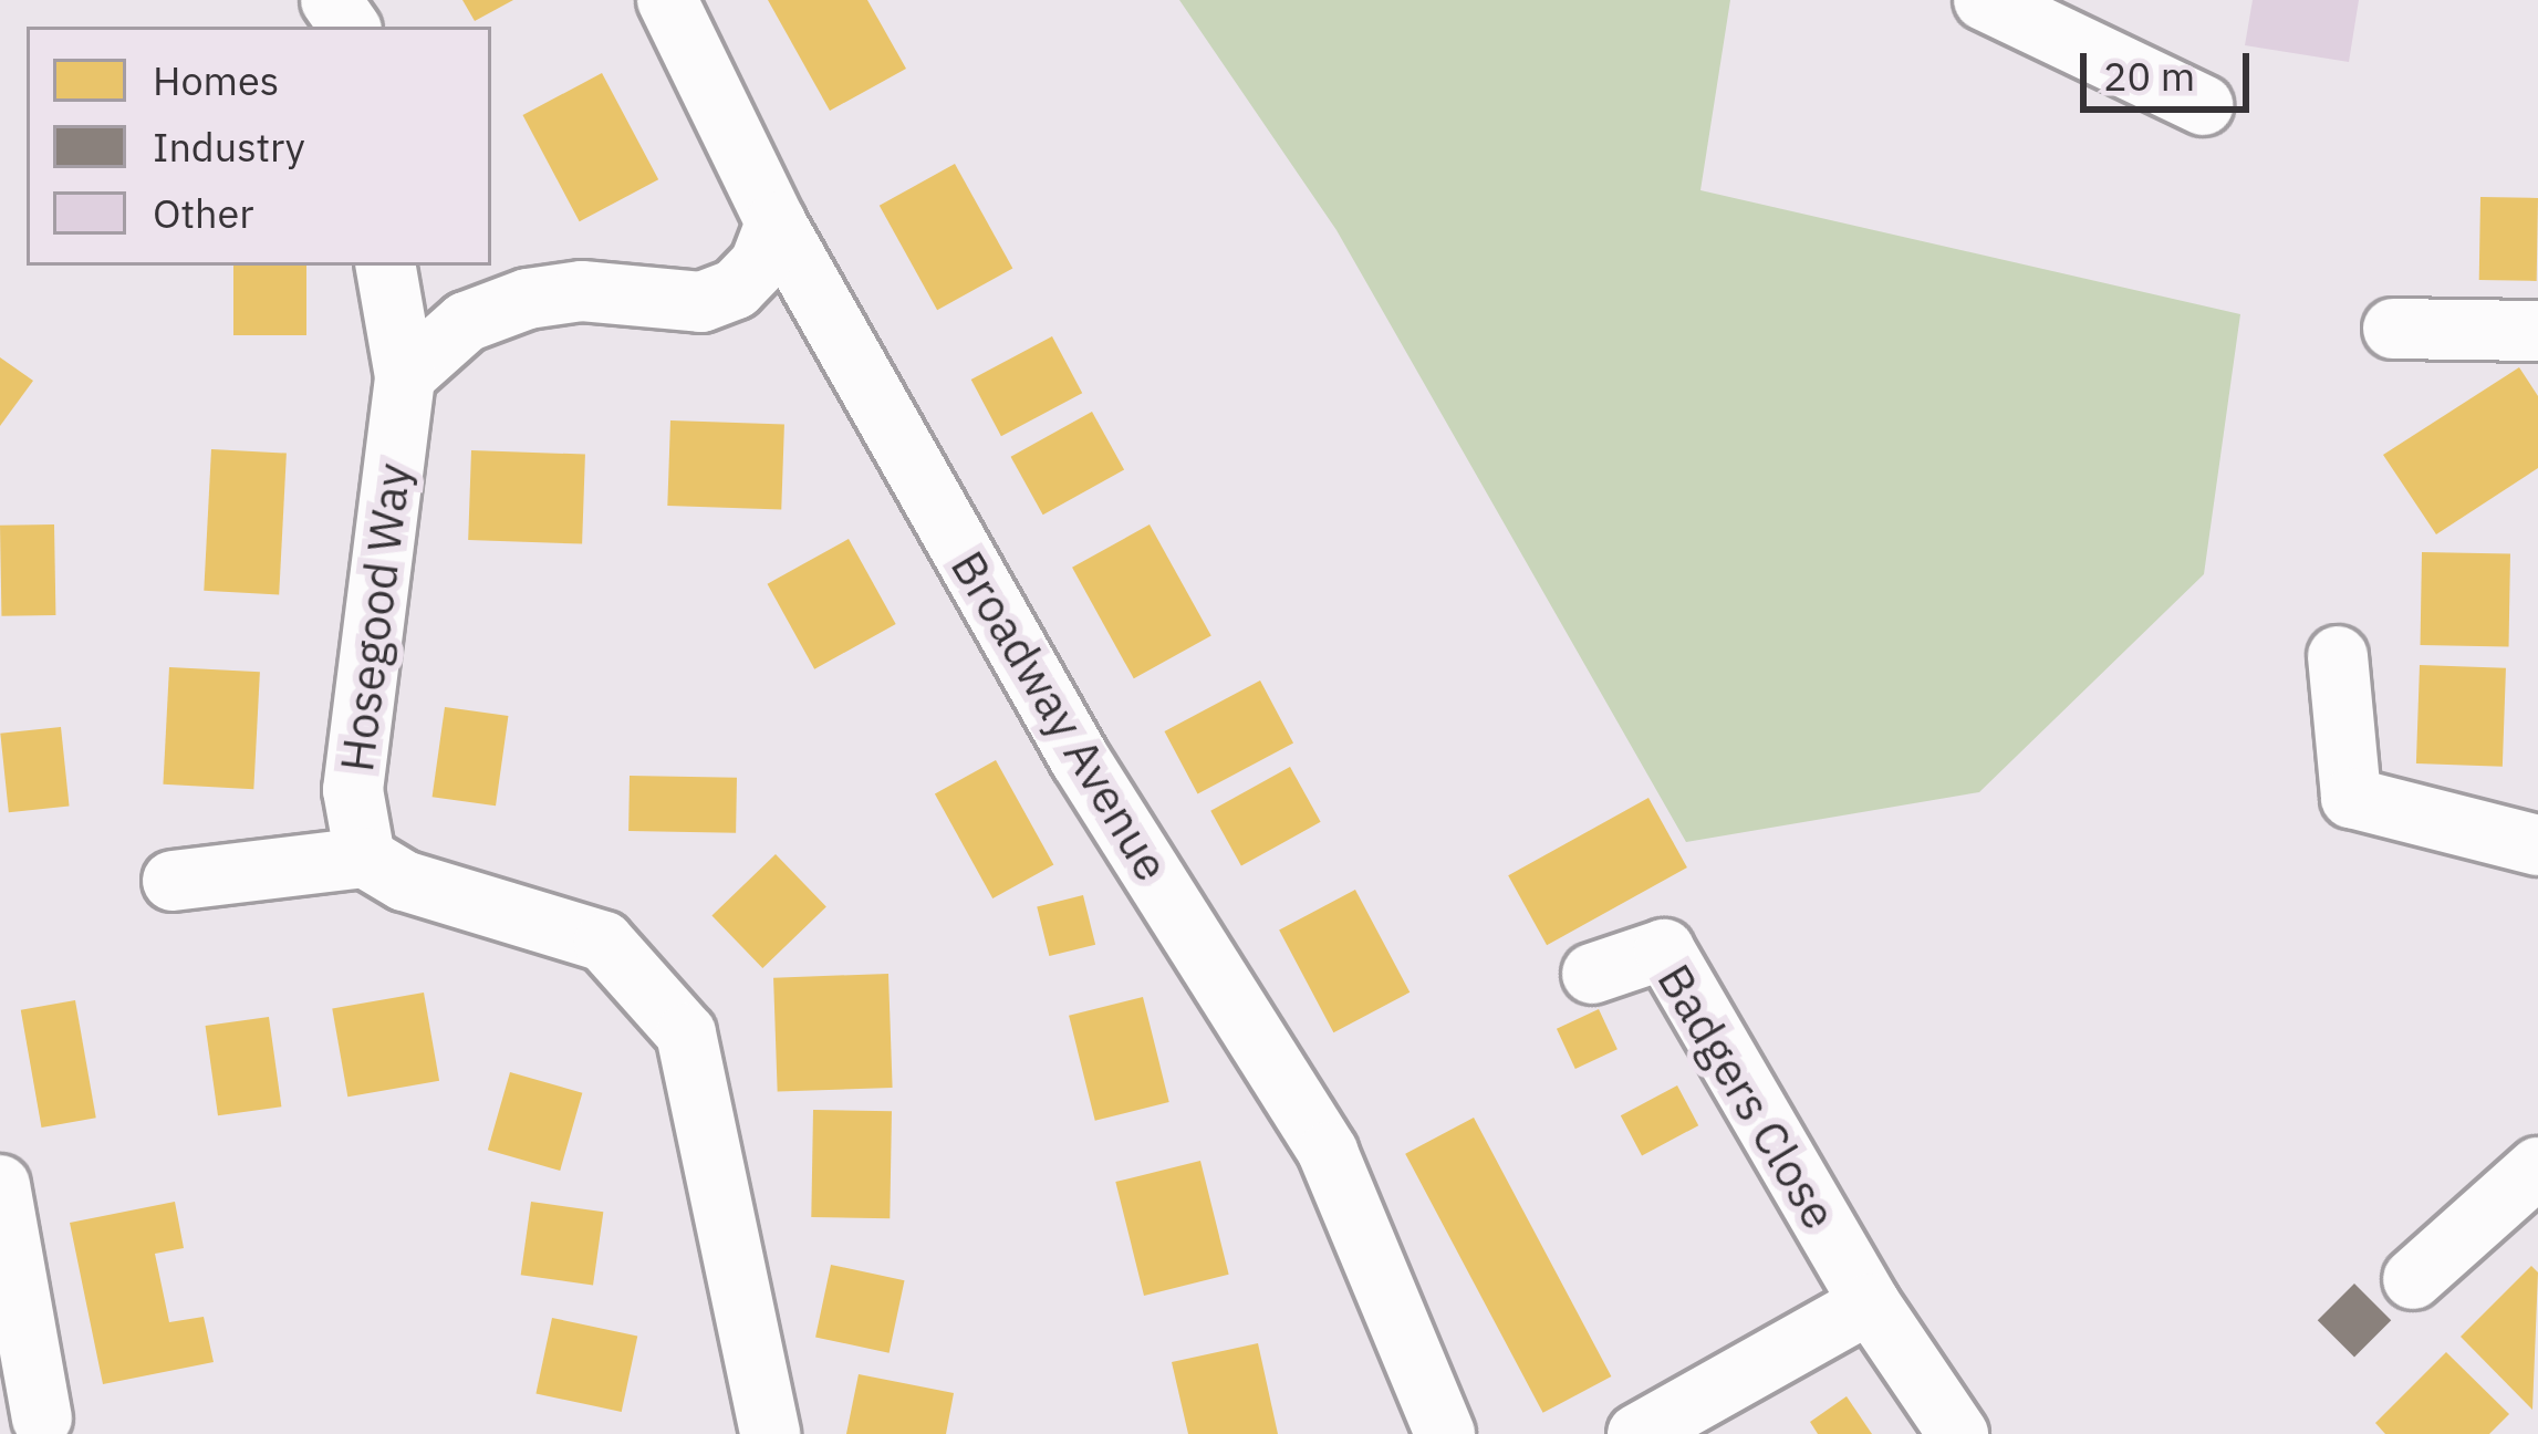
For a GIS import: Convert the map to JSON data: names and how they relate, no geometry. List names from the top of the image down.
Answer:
{
  "streets": {
    "street": ["Hosegood Way", "Broadway Avenue", "Badgers Close"]
  },
  "legend": ["Homes", "Industry", "Other"],
  "scale_bar": "20 m"
}
